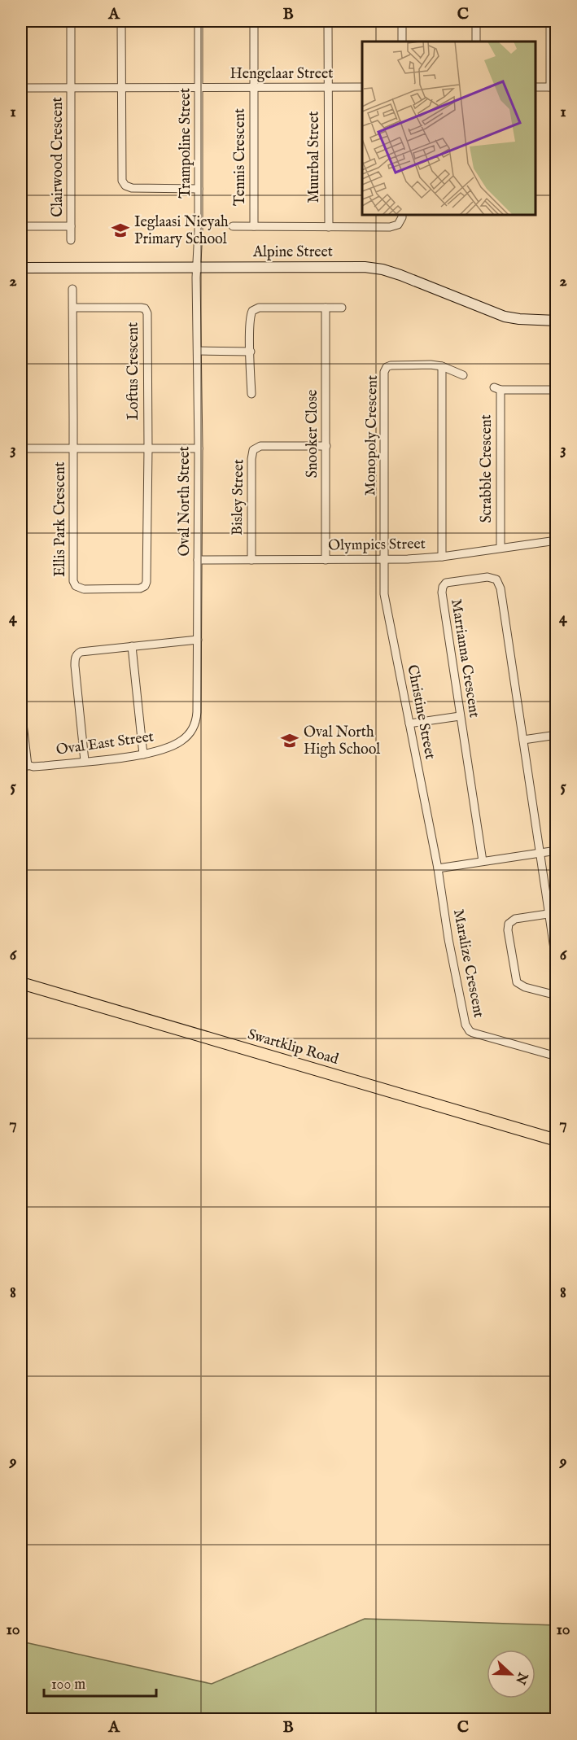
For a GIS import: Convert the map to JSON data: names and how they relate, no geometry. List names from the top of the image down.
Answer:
{
  "streets": {
    "main road": ["Swartklip Road"],
    "street": [
      "Hengelaar Street",
      "Trampoline Street",
      "Clairwood Crescent",
      "Tennis Crescent",
      "Muurbal Street",
      "Alpine Street",
      "Loftus Crescent",
      "Snooker Close",
      "Monopoly Crescent",
      "Scrabble Crescent",
      "Bisley Street",
      "Oval North Street",
      "Ellis Park Crescent",
      "Olympics Street",
      "Marrianna Crescent",
      "Christine Street",
      "Oval East Street",
      "Maralize Crescent"
    ]
  },
  "crossings": [
    ["Hengelaar Street", "Trampoline Street"],
    ["Hengelaar Street", "Clairwood Crescent"],
    ["Hengelaar Street", "Tennis Crescent"],
    ["Hengelaar Street", "Muurbal Street"],
    ["Trampoline Street", "Alpine Street"],
    ["Trampoline Street", "Oval North Street"],
    ["Tennis Crescent", "Muurbal Street"],
    ["Alpine Street", "Oval North Street"],
    ["Loftus Crescent", "Ellis Park Crescent"],
    ["Snooker Close", "Bisley Street"],
    ["Snooker Close", "Olympics Street"],
    ["Monopoly Crescent", "Olympics Street"],
    ["Monopoly Crescent", "Christine Street"],
    ["Scrabble Crescent", "Olympics Street"],
    ["Bisley Street", "Olympics Street"],
    ["Oval North Street", "Olympics Street"],
    ["Oval North Street", "Oval East Street"],
    ["Olympics Street", "Christine Street"],
    ["Christine Street", "Maralize Crescent"]
  ],
  "places": {
    "school or university": ["Ieglaasi Nieyah Primary School", "Oval North High School"]
  },
  "scale_bar": "100 m",
  "north": "right",
  "grid": {
    "columns": ["A", "B", "C"],
    "rows": [
      "1",
      "2",
      "3",
      "4",
      "5",
      "6",
      "7",
      "8",
      "9",
      "10"
    ]
  }
}
